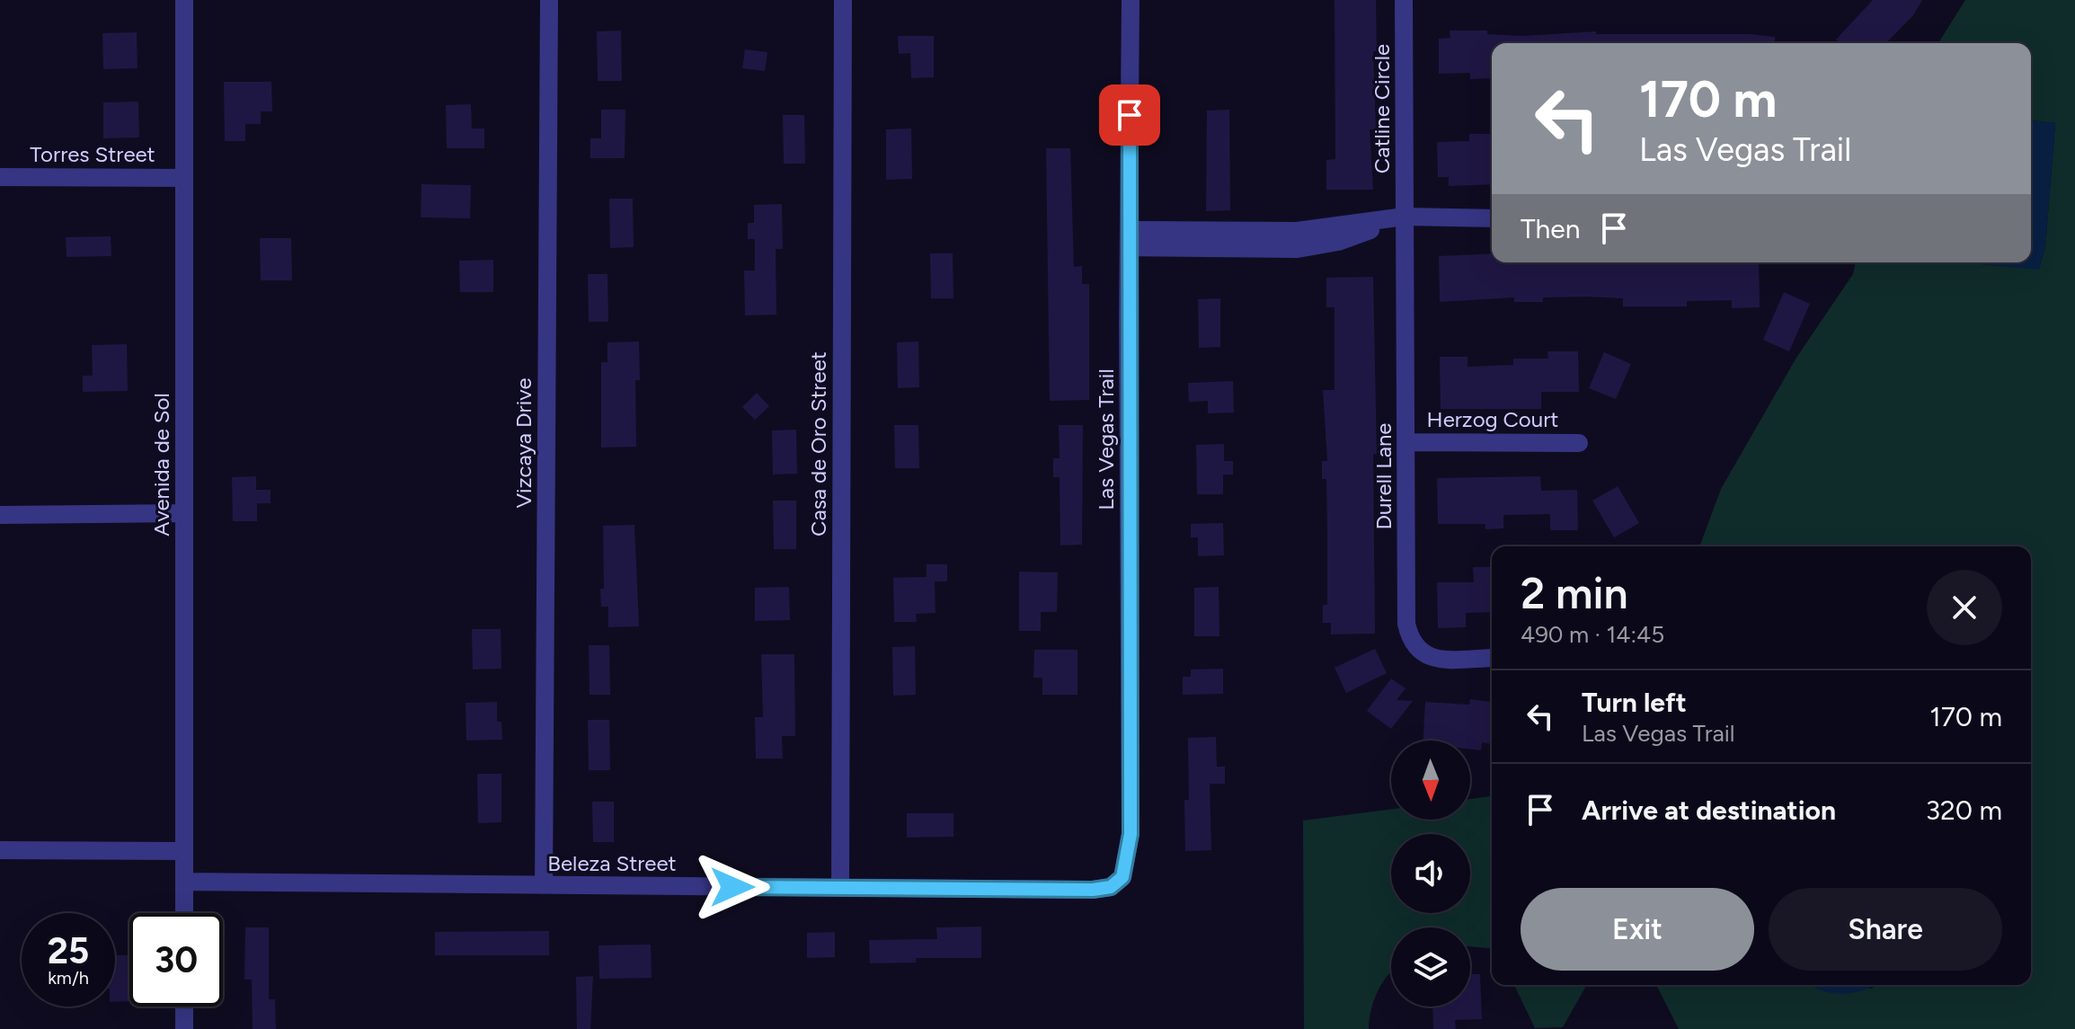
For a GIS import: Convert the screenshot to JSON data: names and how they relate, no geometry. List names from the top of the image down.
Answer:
{
  "streets": {
    "street": [
      "Catline Circle",
      "Torres Street",
      "Herzog Court",
      "Las Vegas Trail",
      "Vizcaya Drive",
      "Casa de Oro Street",
      "Avenida de Sol",
      "Durell Lane",
      "Beleza Street"
    ]
  },
  "crossings": [
    ["Catline Circle", "Durell Lane"],
    ["Torres Street", "Avenida de Sol"],
    ["Herzog Court", "Durell Lane"],
    ["Las Vegas Trail", "Beleza Street"],
    ["Vizcaya Drive", "Beleza Street"],
    ["Casa de Oro Street", "Beleza Street"],
    ["Avenida de Sol", "Beleza Street"]
  ],
  "north": "bottom",
  "page": {
    "turn": ["170 m", "Las Vegas Trail"],
    "then": "Then",
    "heading": ["2 min", "490 m · 14:45"],
    "list": [
      {
        "name": "Turn left",
        "note": "Las Vegas Trail",
        "value": "170 m"
      },
      {
        "name": "Arrive at destination",
        "value": "320 m"
      }
    ],
    "buttons": ["Exit", "Share"],
    "speed": "25 km/h",
    "limit": "30"
  }
}
